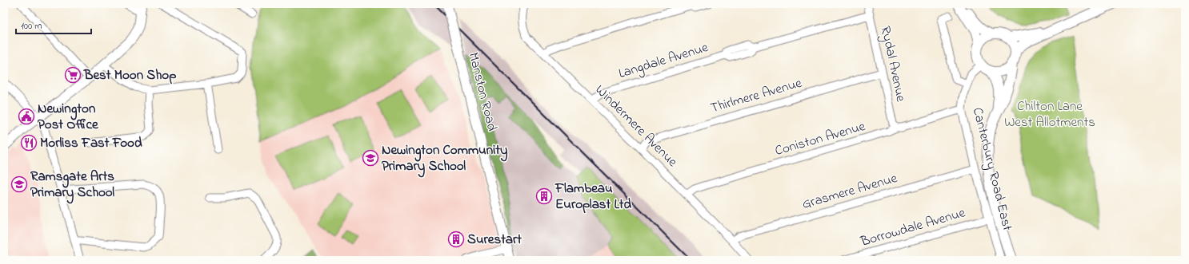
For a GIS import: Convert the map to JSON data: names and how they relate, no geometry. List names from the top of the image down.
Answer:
{
  "streets": {
    "highway": ["Canterbury Road East"],
    "main road": ["Manston Road"],
    "street": [
      "Langdale Avenue",
      "Rydal Avenue",
      "Thirlmere Avenue",
      "Windermere Avenue",
      "Coniston Avenue",
      "Grasmere Avenue",
      "Borrowdale Avenue"
    ]
  },
  "crossings": [
    ["Langdale Avenue", "Rydal Avenue"],
    ["Langdale Avenue", "Windermere Avenue"],
    ["Rydal Avenue", "Thirlmere Avenue"],
    ["Rydal Avenue", "Coniston Avenue"],
    ["Thirlmere Avenue", "Windermere Avenue"],
    ["Windermere Avenue", "Coniston Avenue"],
    ["Windermere Avenue", "Grasmere Avenue"],
    ["Coniston Avenue", "Canterbury Road East"],
    ["Canterbury Road East", "Grasmere Avenue"],
    ["Canterbury Road East", "Borrowdale Avenue"]
  ],
  "parks": ["Chilton Lane West Allotments"],
  "places": {
    "supermarket": ["Best Moon Shop"],
    "public building": ["Newington Post Office"],
    "restaurant": ["Morliss Fast Food"],
    "school or university": ["Newington Community Primary School", "Ramsgate Arts Primary School"],
    "building": ["Flambeau Europlast Ltd", "Surestart"]
  },
  "scale_bar": "100 m"
}
